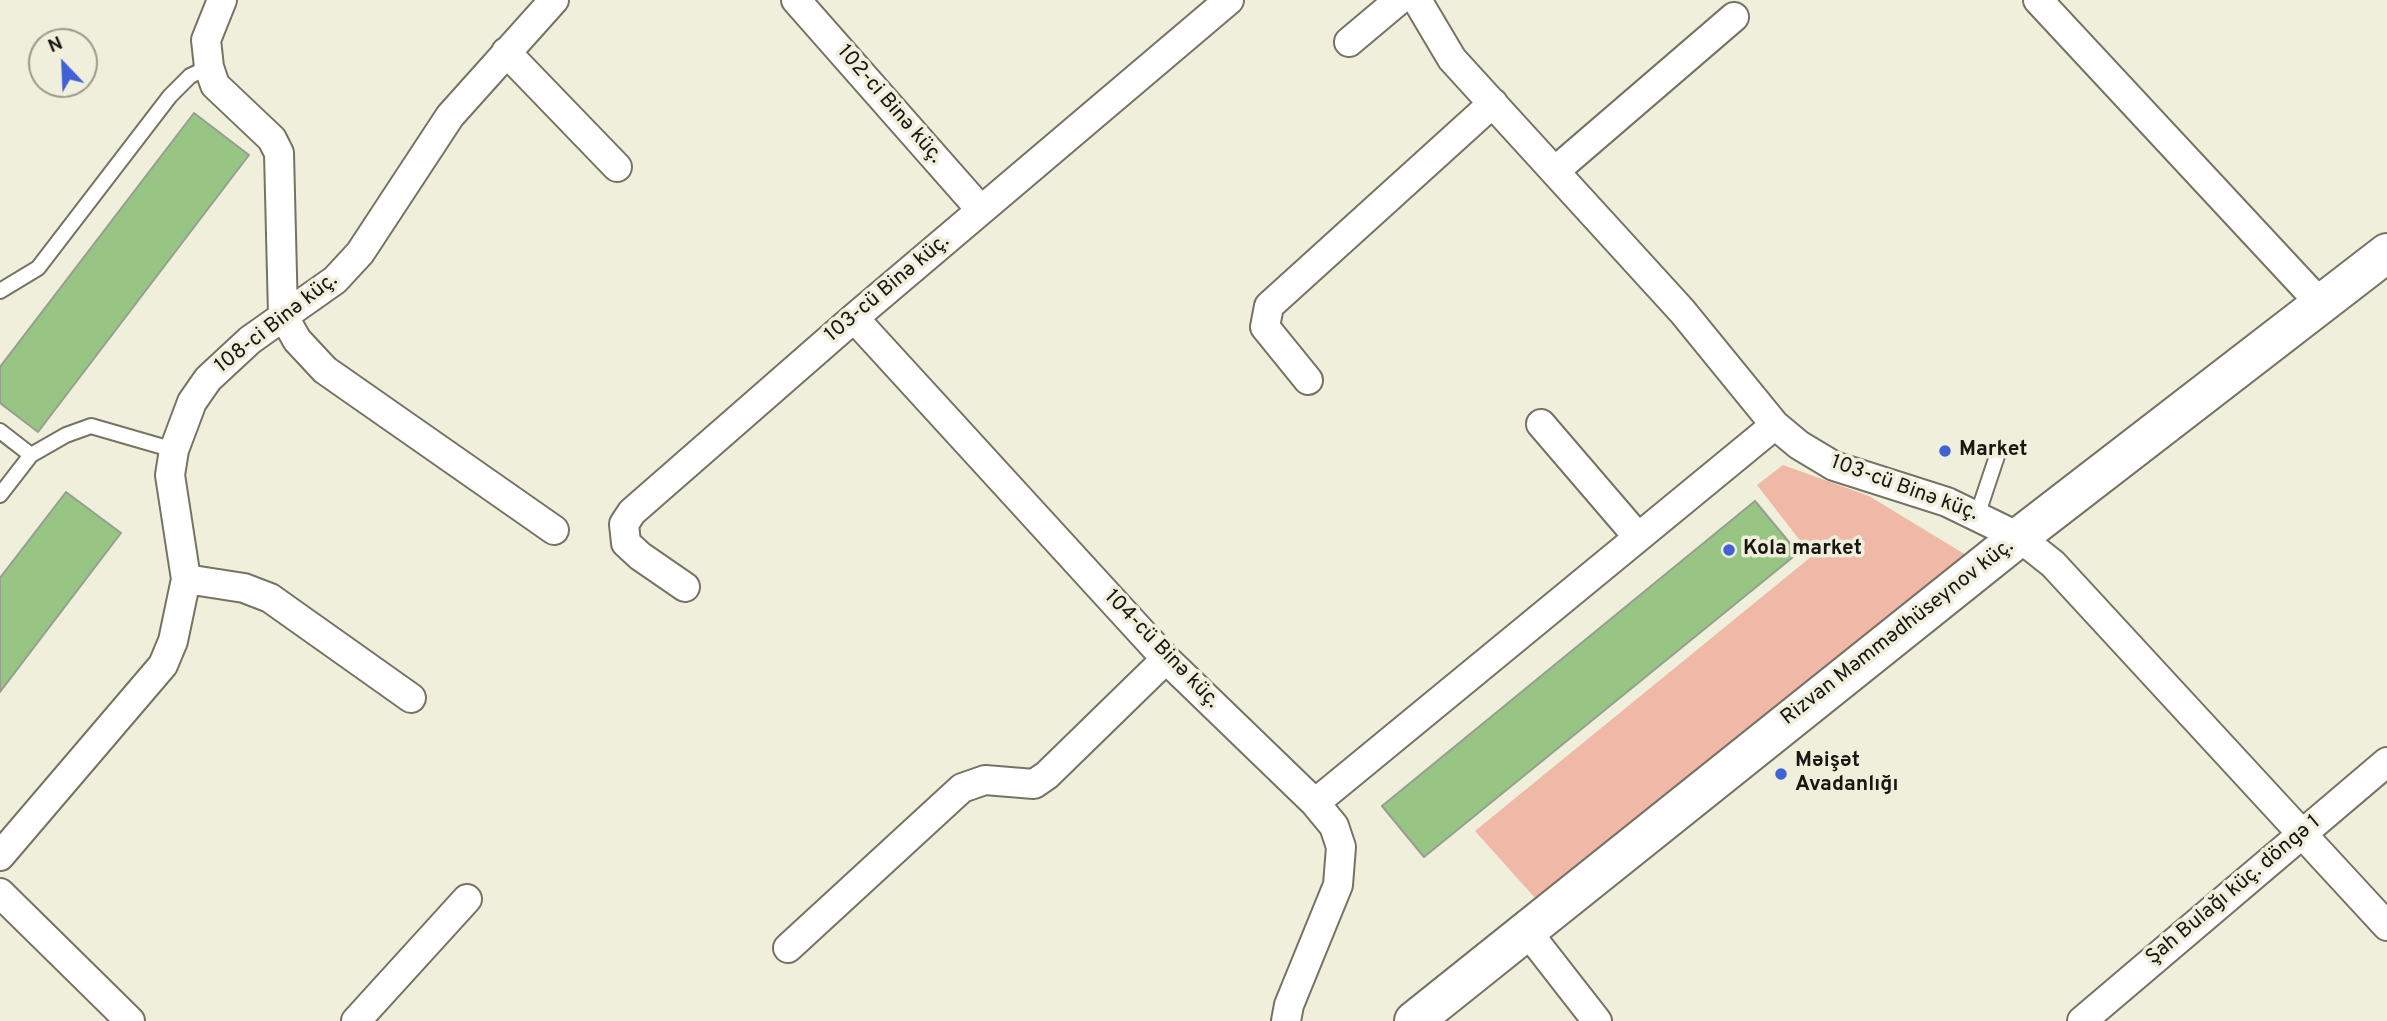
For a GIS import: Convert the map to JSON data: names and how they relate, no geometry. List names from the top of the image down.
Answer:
{
  "streets": {
    "street": [
      "102-ci Binə küç.",
      "103-cü Binə küç.",
      "108-ci Binə küç.",
      "Rizvan Məmmədhüseynov küç.",
      "104-cü Binə küç.",
      "Şah Bulağı küç. döngə 1"
    ]
  },
  "crossings": [
    ["102-ci Binə küç.", "103-cü Binə küç."],
    ["103-cü Binə küç.", "Rizvan Məmmədhüseynov küç."],
    ["103-cü Binə küç.", "104-cü Binə küç."],
    ["103-cü Binə küç.", "Şah Bulağı küç. döngə 1"]
  ],
  "places": ["Market", "Kola market", "Məişət Avadanlığı"],
  "north": "top left"
}
